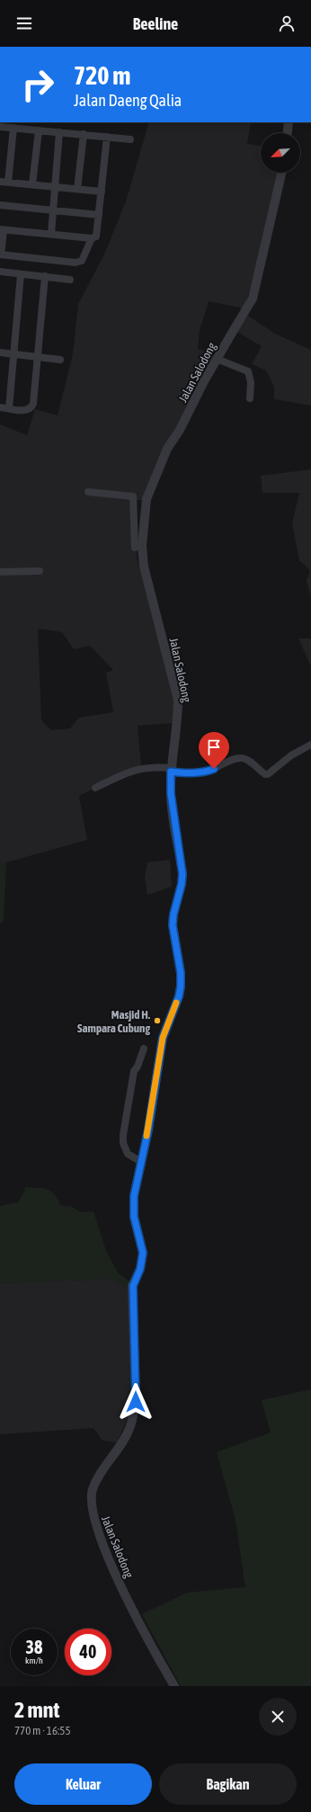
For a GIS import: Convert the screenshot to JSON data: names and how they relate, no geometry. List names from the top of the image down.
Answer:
{
  "streets": {
    "street": ["Jalan Salodong"]
  },
  "places": ["Masjid H. Sampara Cubung"],
  "north": "bottom left",
  "page": {
    "header": "Beeline",
    "turn": ["720 m", "Jalan Daeng Qalia"],
    "speed": "38 km/h",
    "limit": "40",
    "heading": ["2 mnt", "770 m · 16:55"],
    "buttons": ["Keluar", "Bagikan"]
  }
}
